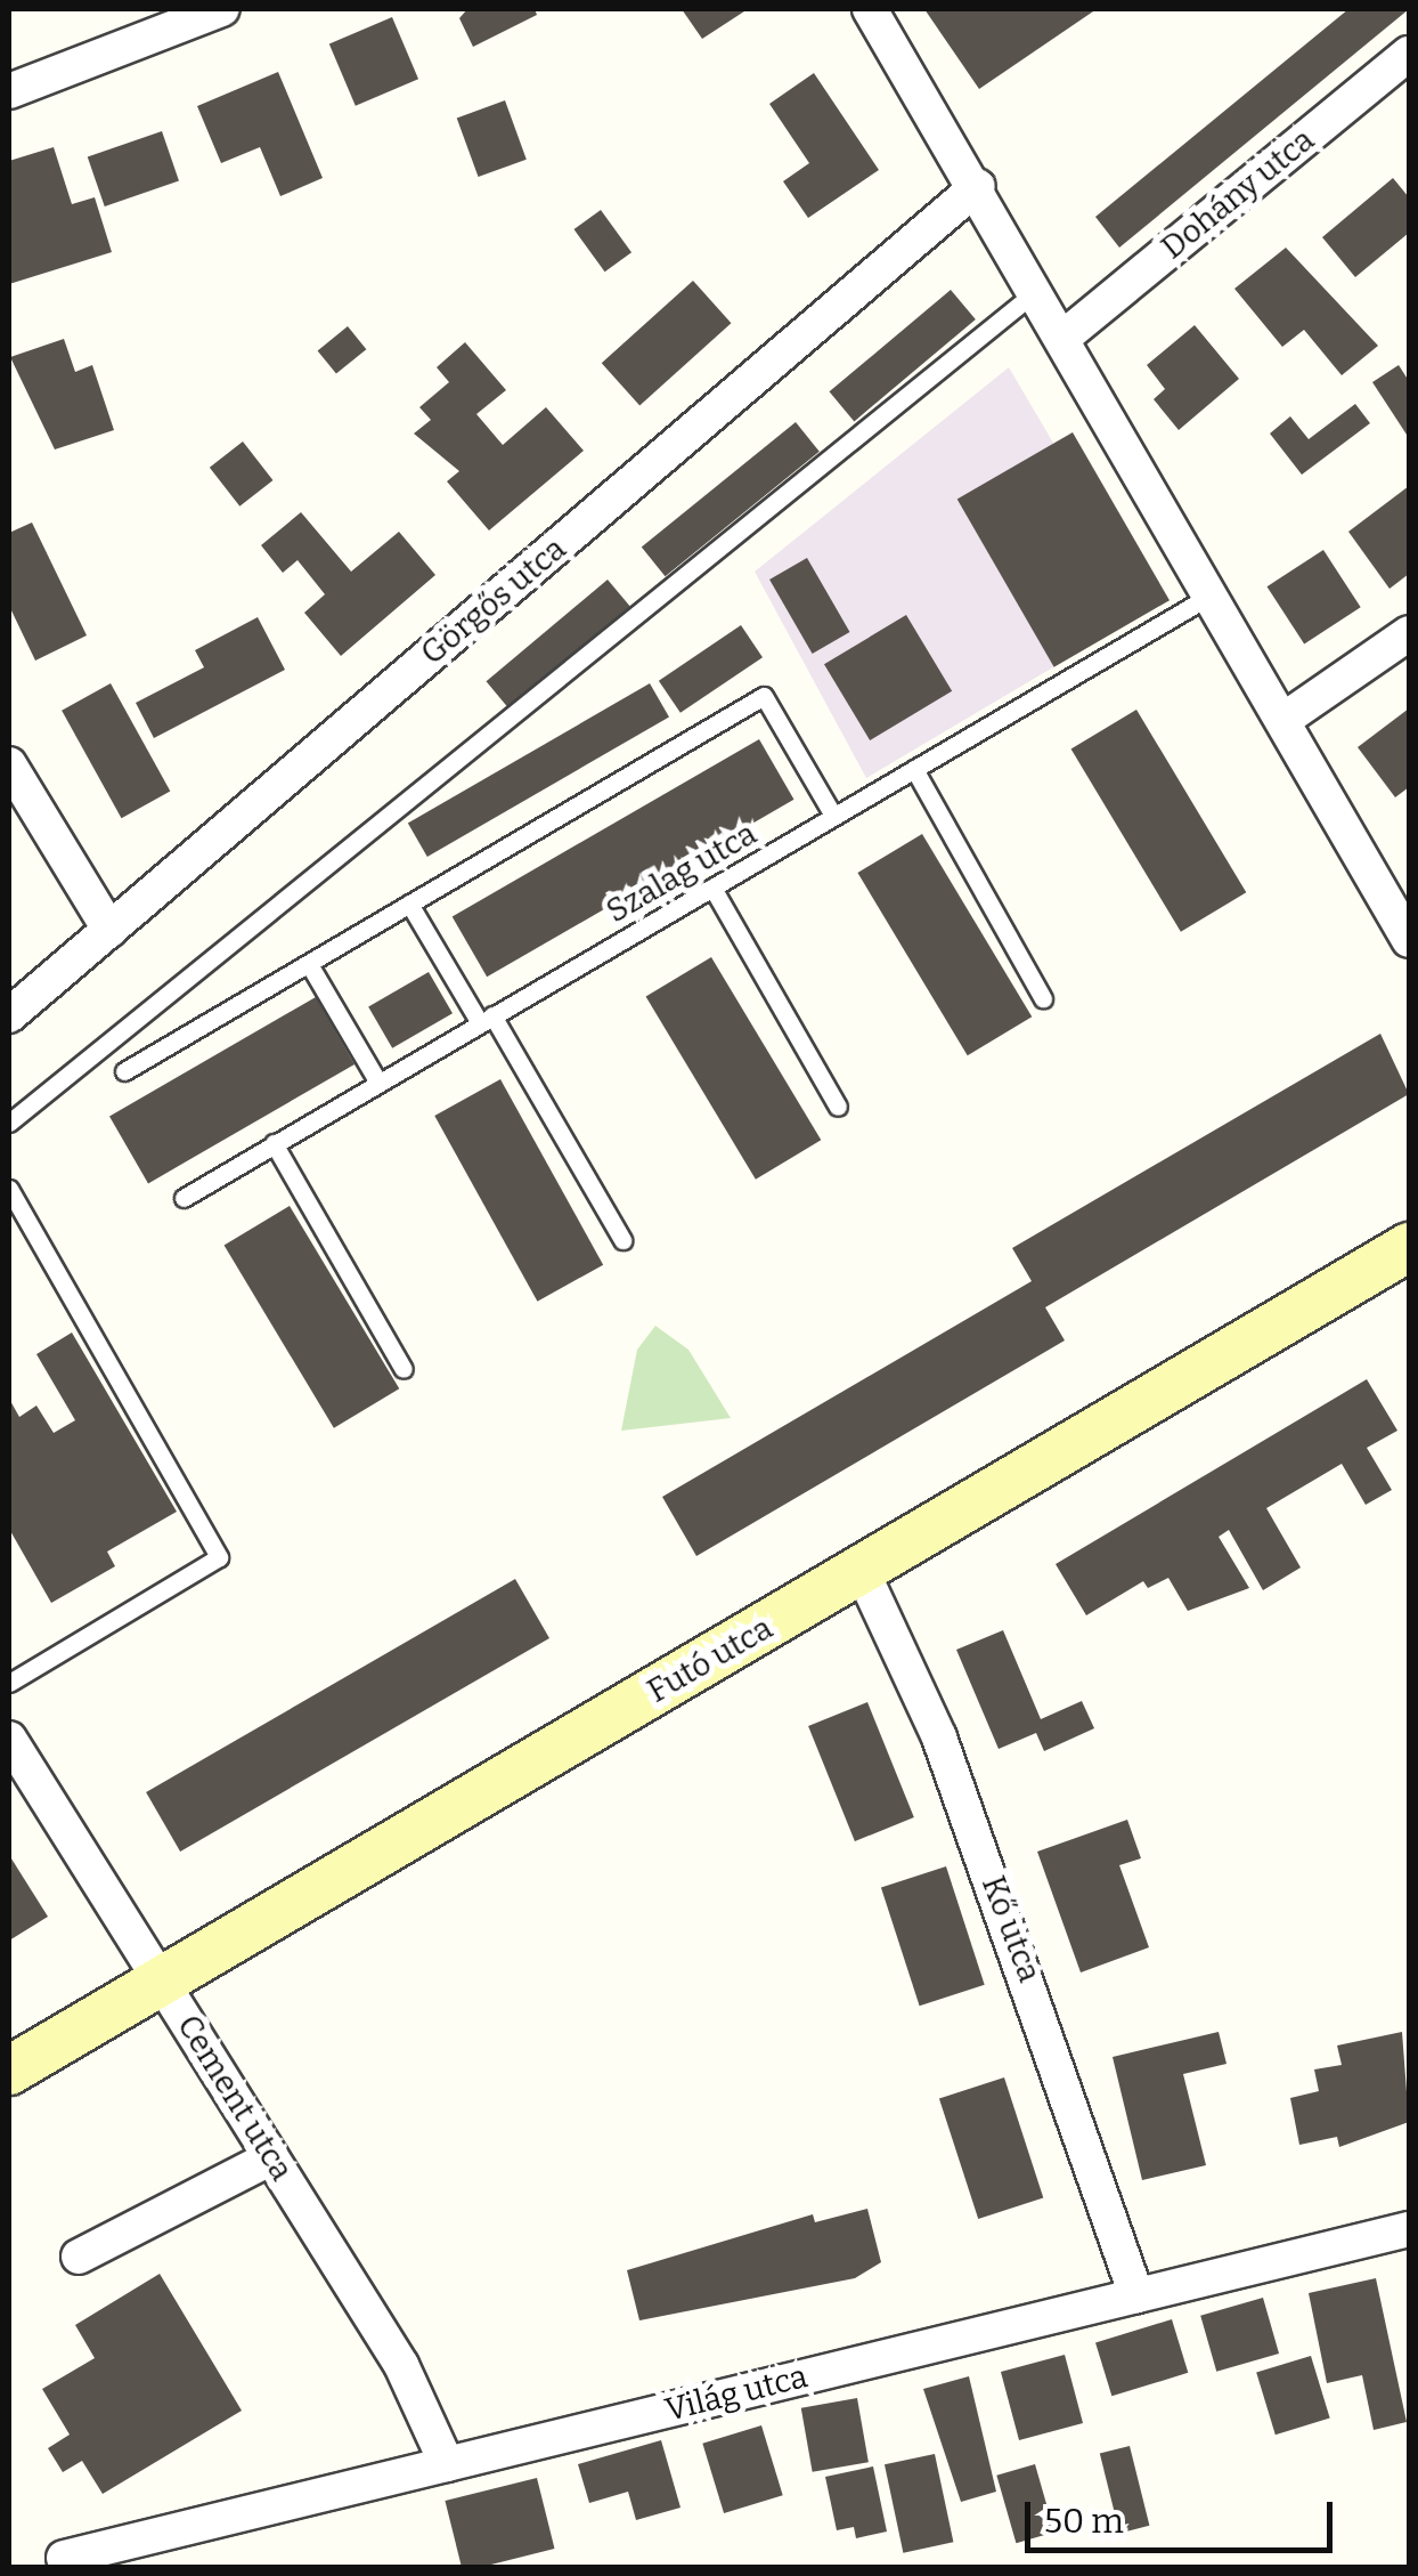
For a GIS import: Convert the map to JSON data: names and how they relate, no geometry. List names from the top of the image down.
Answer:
{
  "streets": {
    "main road": ["Futó utca"],
    "street": [
      "Dohány utca",
      "Görgős utca",
      "Kő utca",
      "Cement utca",
      "Világ utca"
    ],
    "lane": ["Szalag utca"]
  },
  "crossings": [
    ["Futó utca", "Kő utca"],
    ["Futó utca", "Cement utca"],
    ["Kő utca", "Világ utca"],
    ["Cement utca", "Világ utca"]
  ],
  "scale_bar": "50 m"
}
